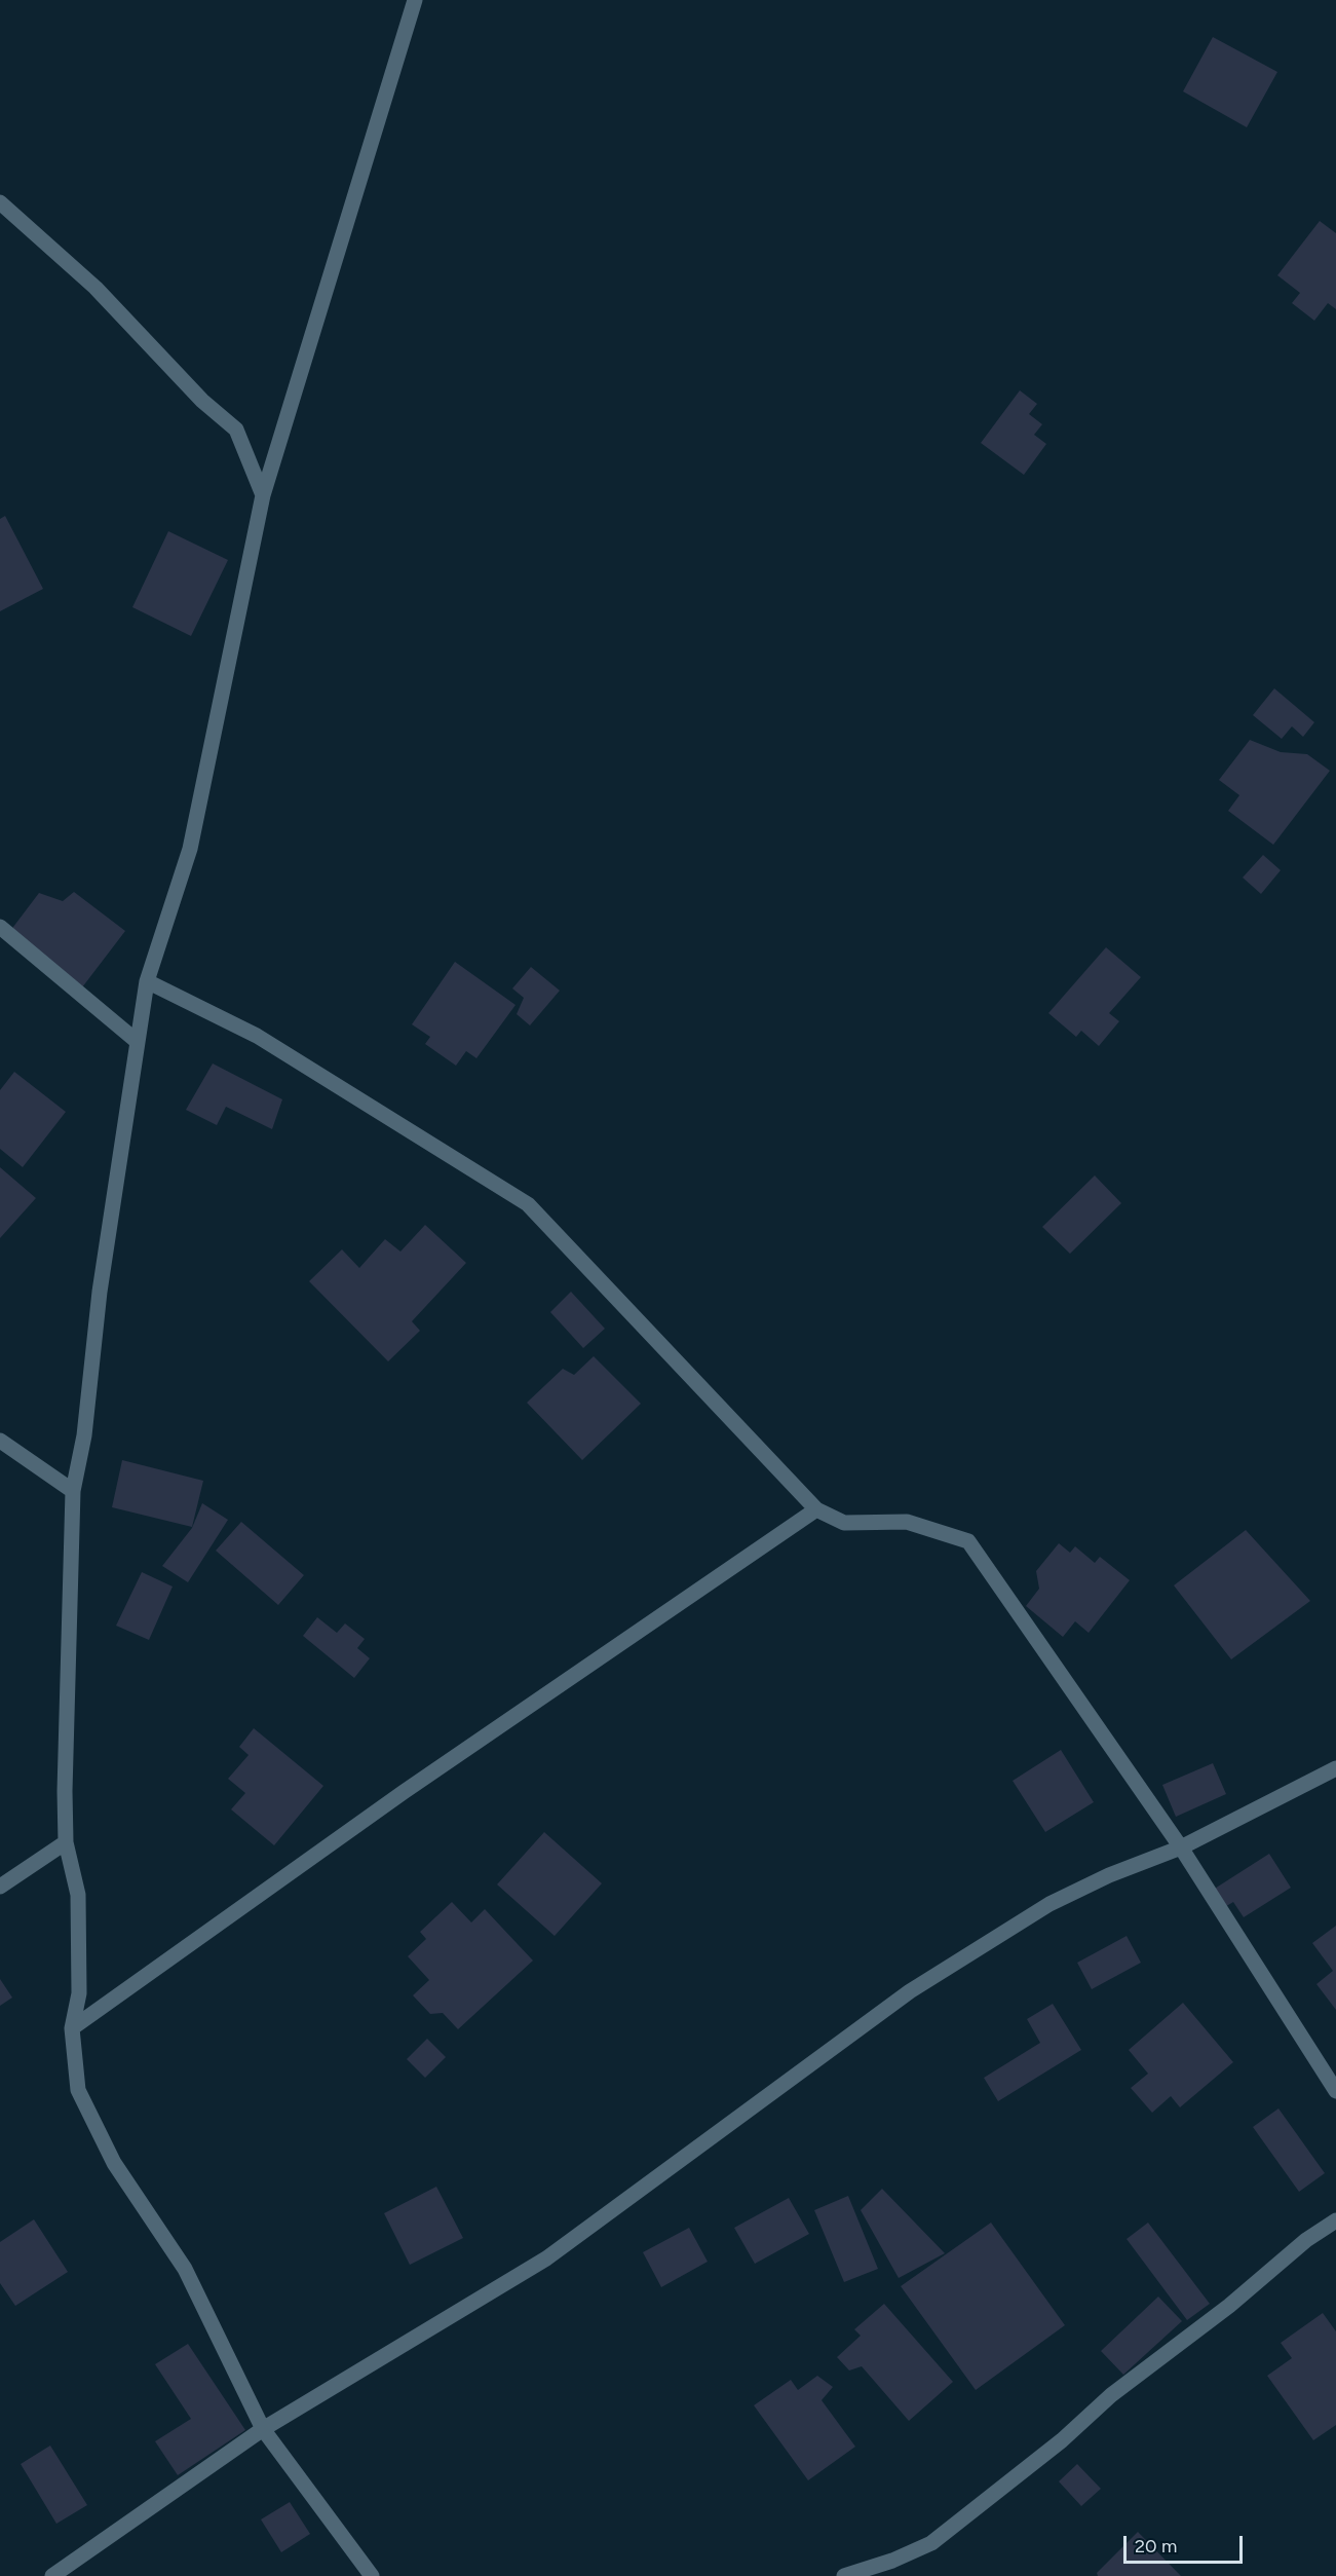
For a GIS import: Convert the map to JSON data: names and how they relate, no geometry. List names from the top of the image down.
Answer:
{
  "scale_bar": "20 m"
}
